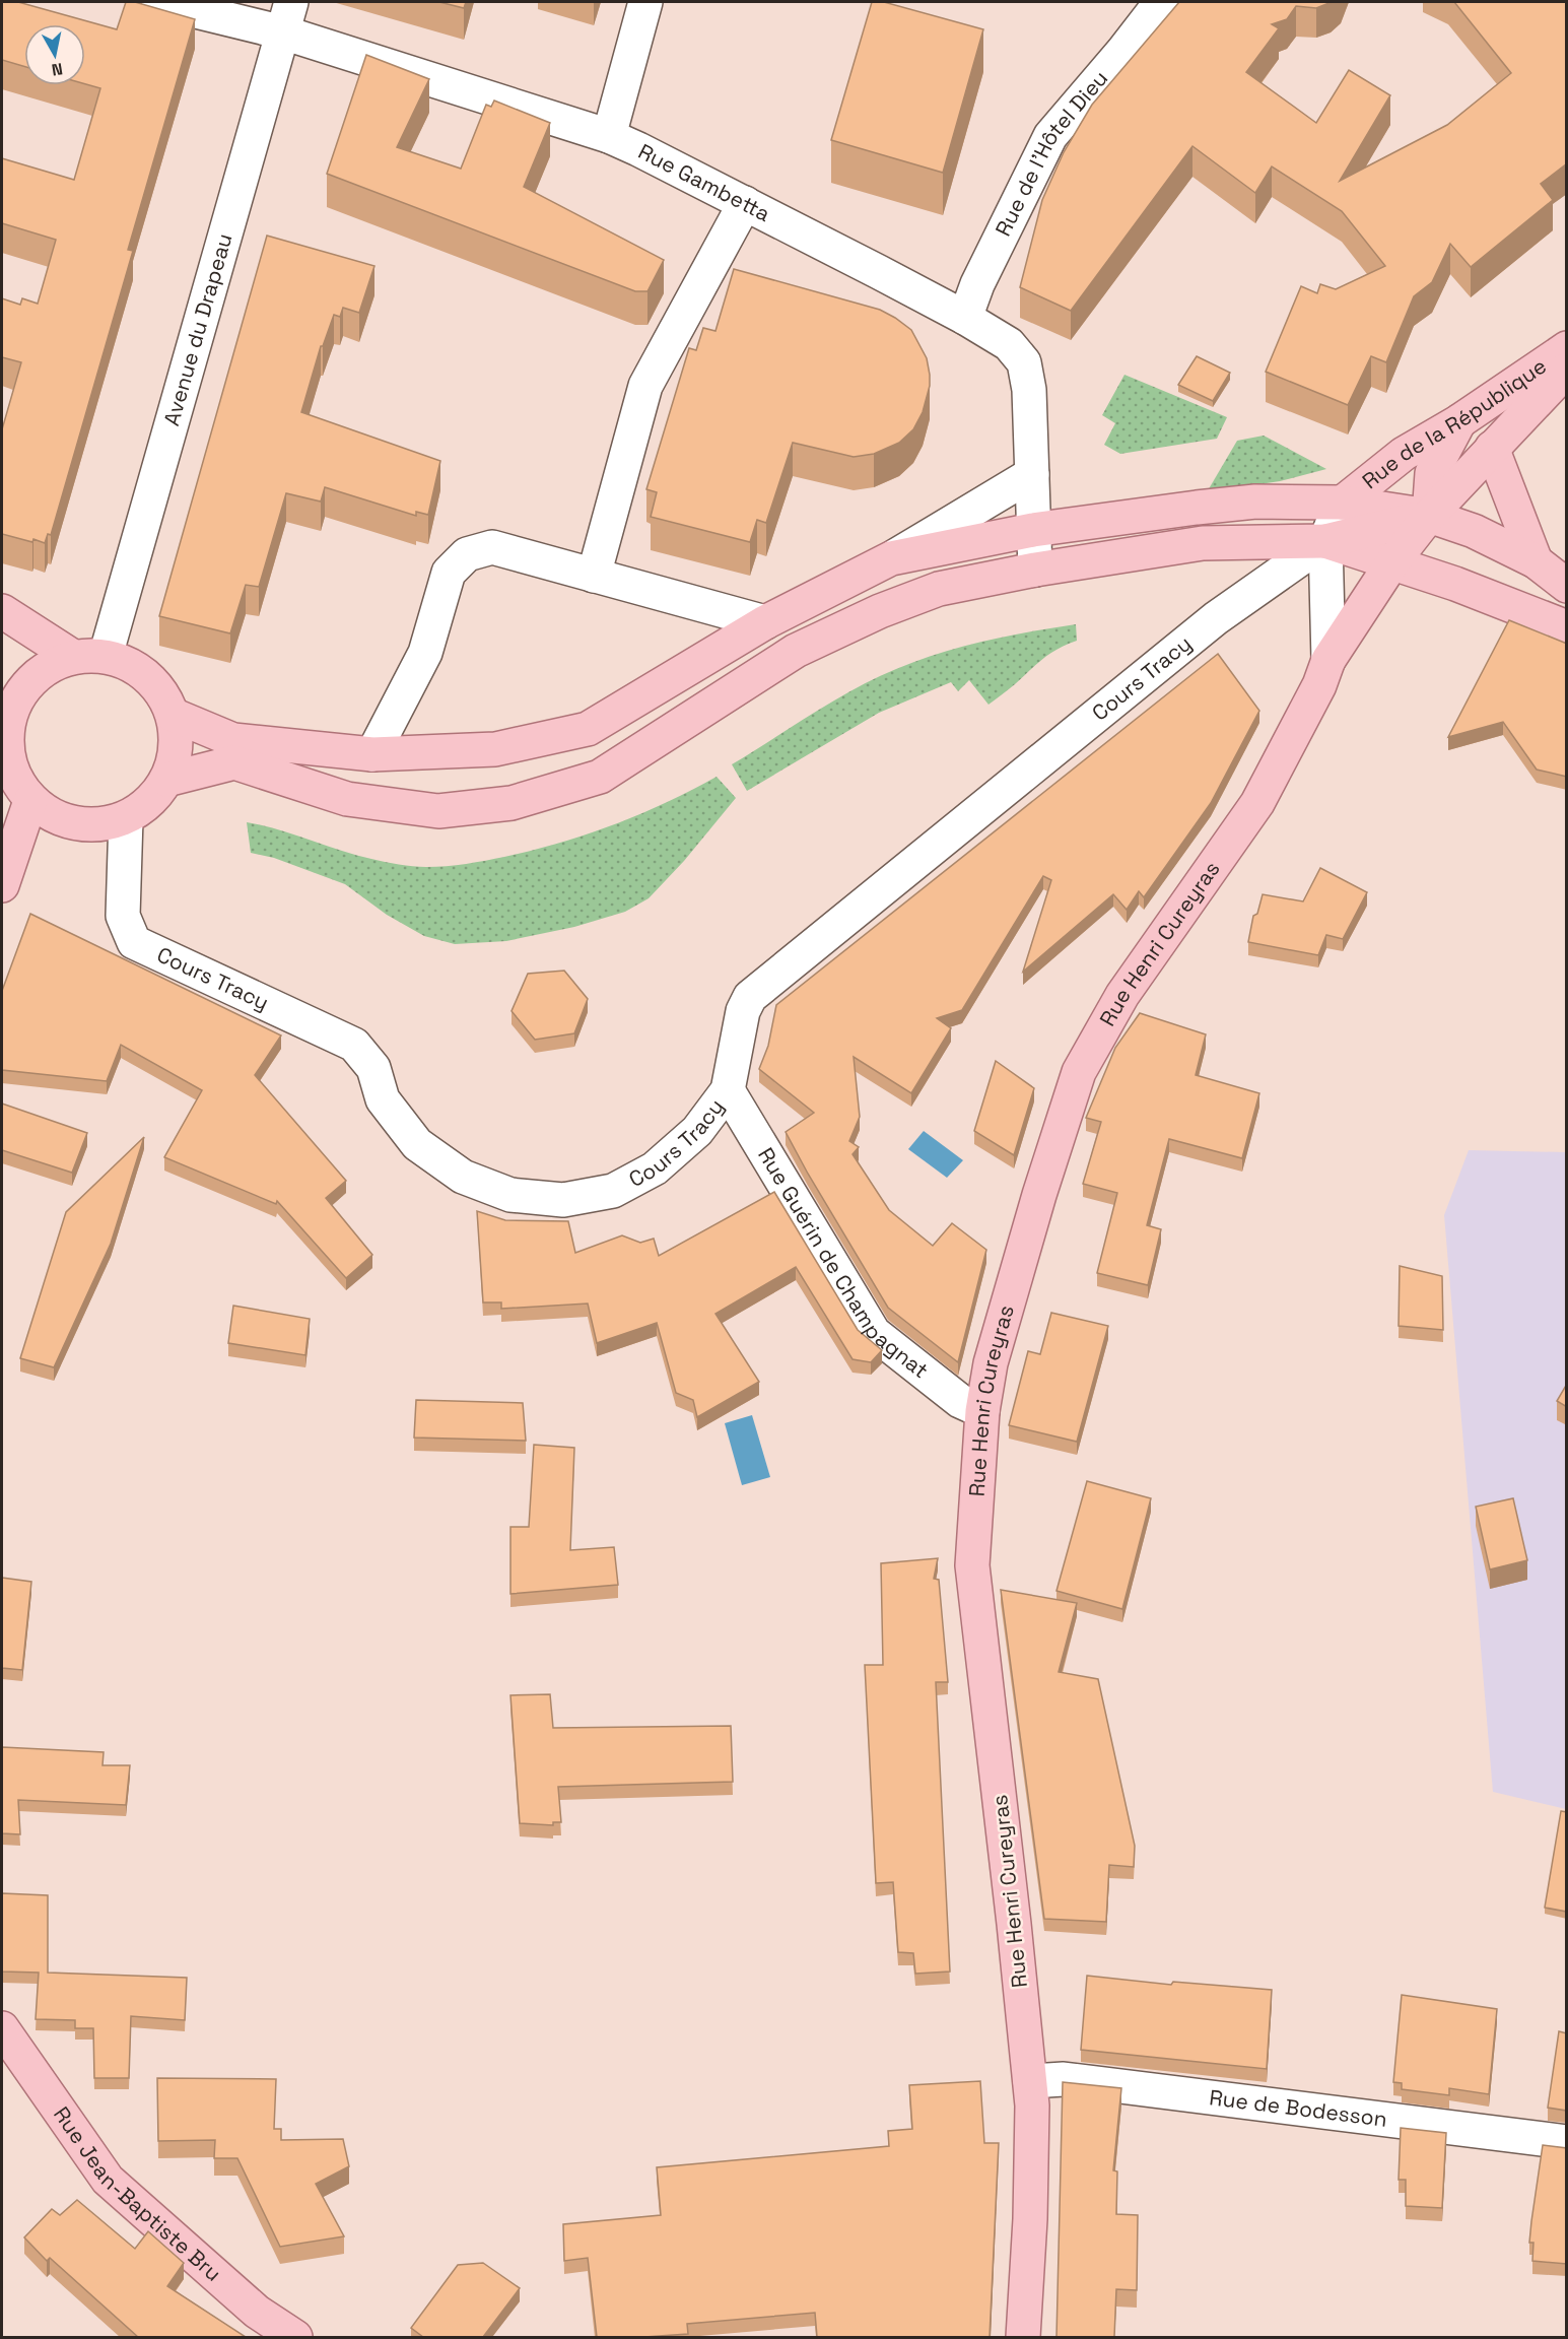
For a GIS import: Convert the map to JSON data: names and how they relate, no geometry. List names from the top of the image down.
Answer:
{
  "streets": {
    "main road": ["Rue de la République", "Rue Henri Cureyras", "Rue Jean-Baptiste Bru"],
    "street": [
      "Rue de l'Hôtel Dieu",
      "Rue Gambetta",
      "Avenue du Drapeau",
      "Cours Tracy",
      "Rue Guérin de Champagnat",
      "Rue de Bodesson"
    ]
  },
  "crossings": [
    ["Rue de l'Hôtel Dieu", "Rue Gambetta"],
    ["Rue Gambetta", "Avenue du Drapeau"],
    ["Avenue du Drapeau", "Cours Tracy"],
    ["Rue de la République", "Rue Henri Cureyras"],
    ["Cours Tracy", "Rue Guérin de Champagnat"],
    ["Rue Henri Cureyras", "Rue Guérin de Champagnat"],
    ["Rue Henri Cureyras", "Rue de Bodesson"]
  ],
  "north": "bottom"
}
